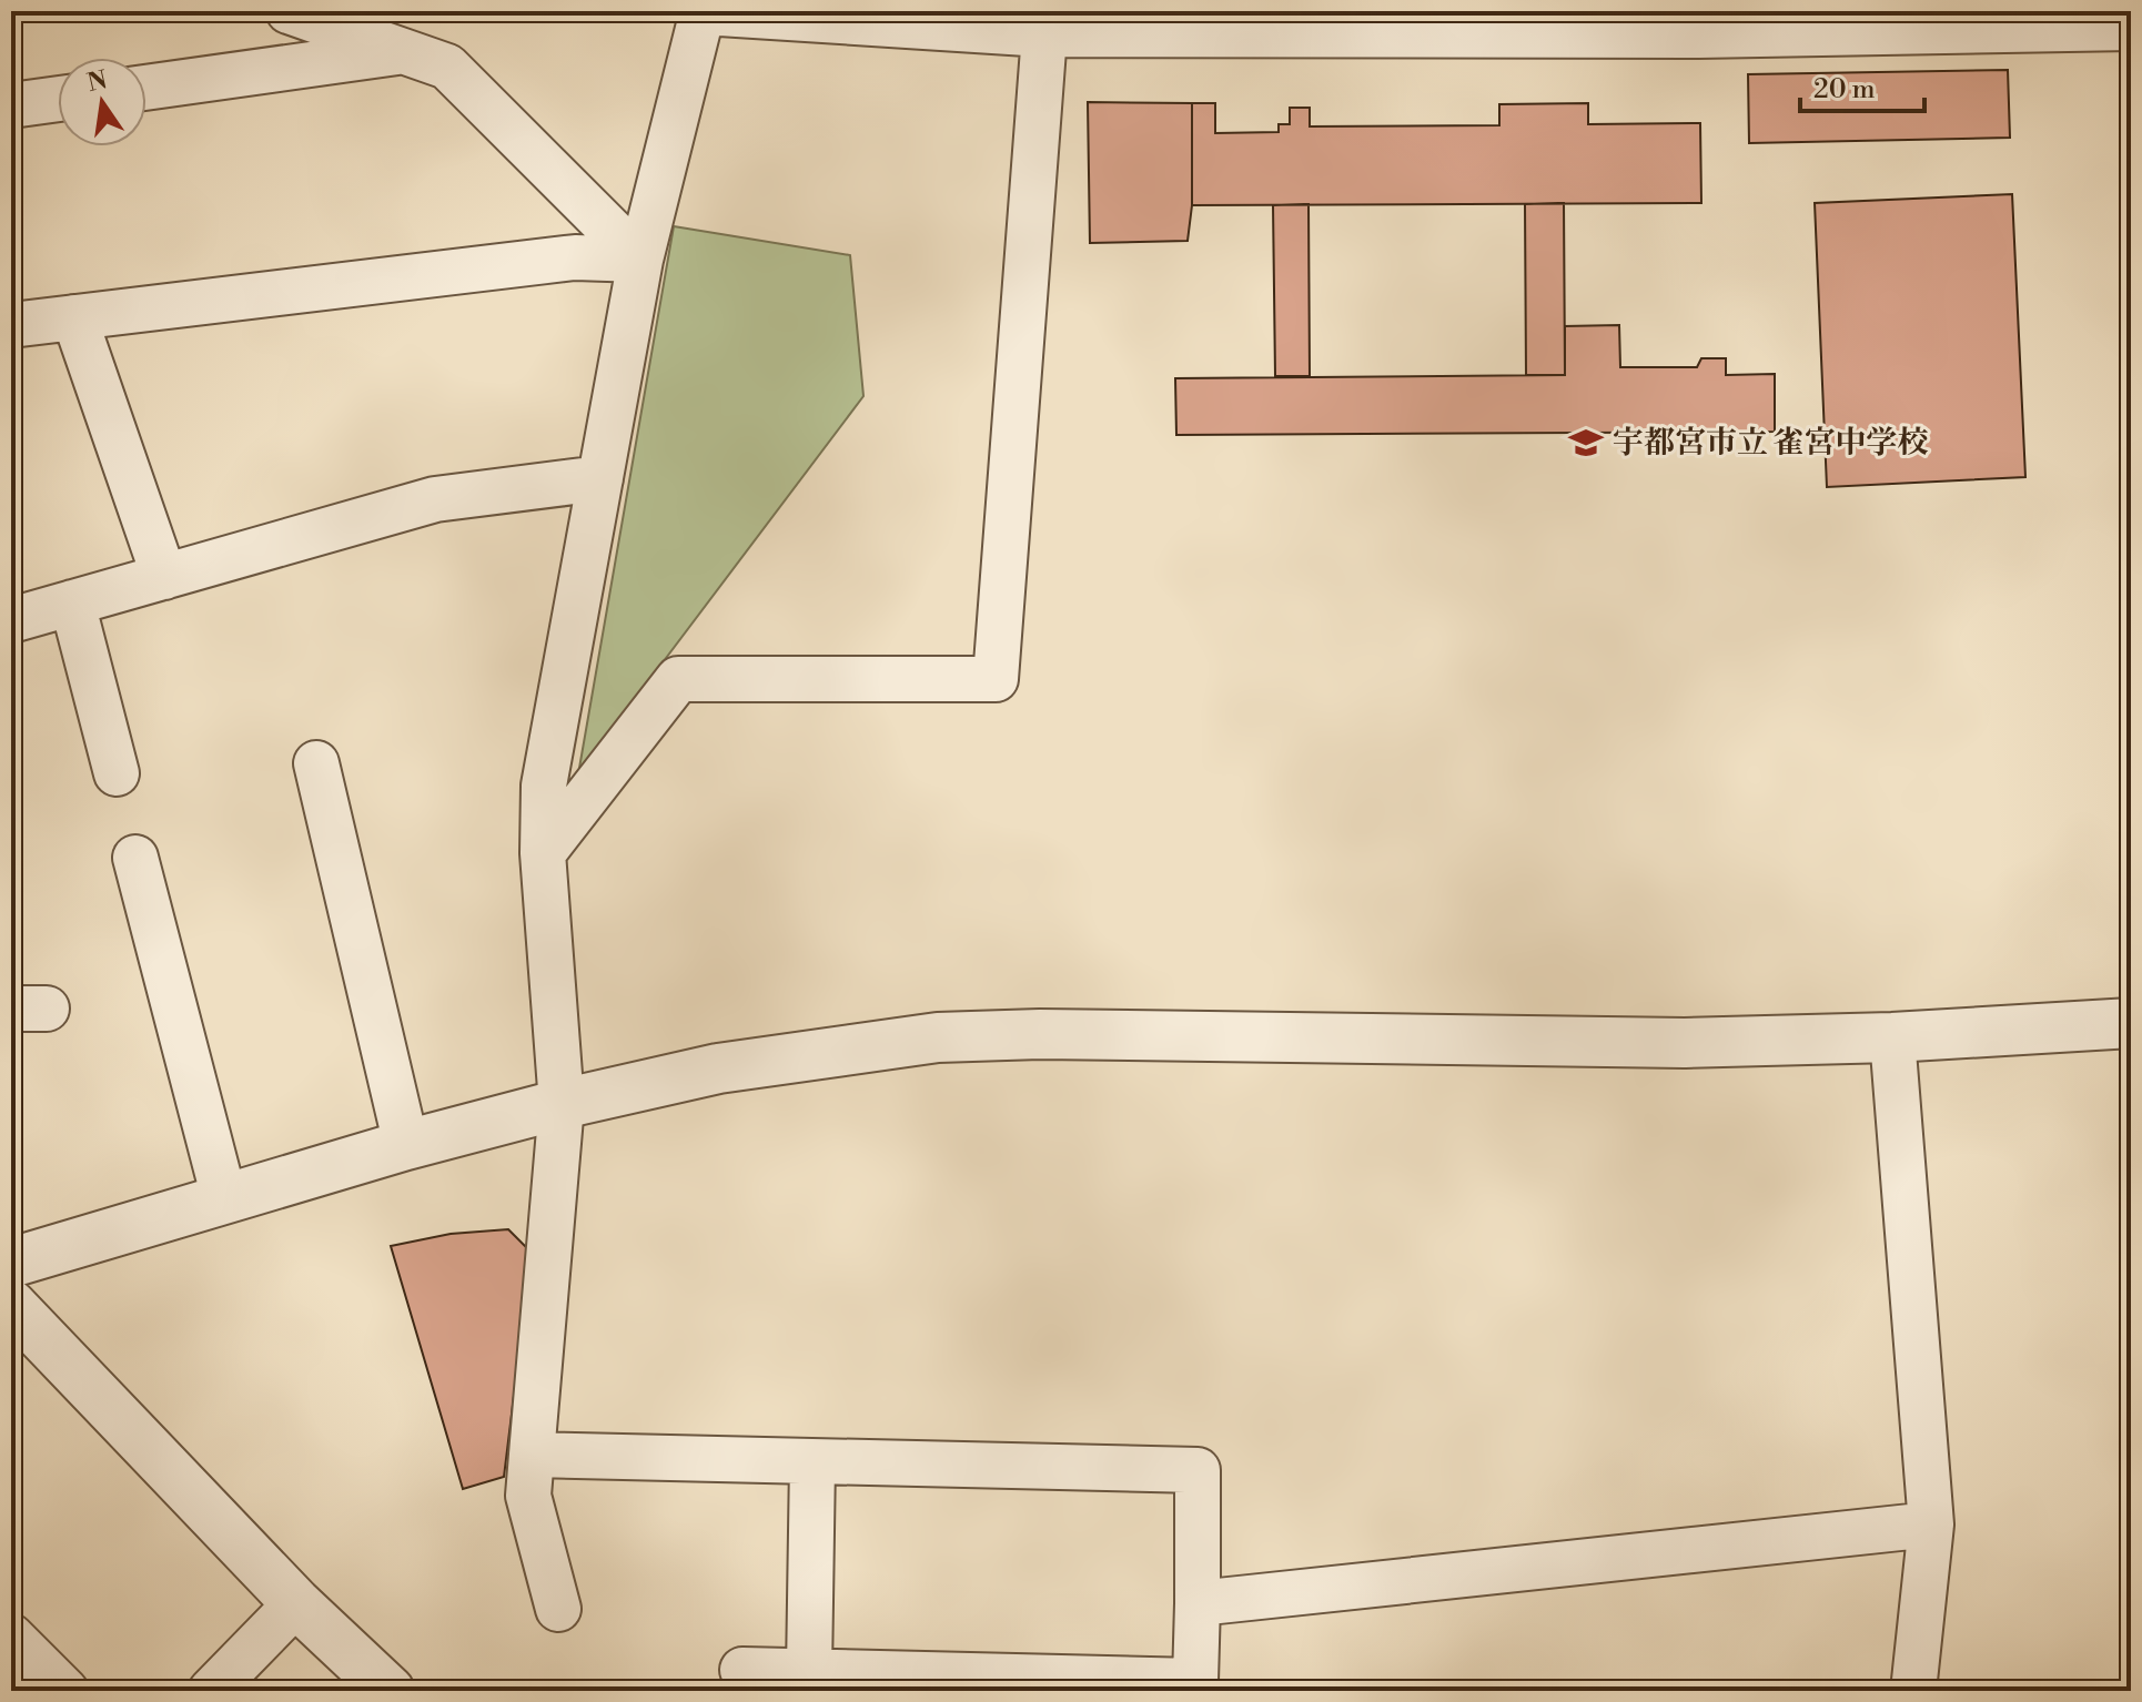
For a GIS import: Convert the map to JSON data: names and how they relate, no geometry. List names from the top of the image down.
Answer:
{
  "places": {
    "school or university": ["宇都宮市立 雀宮中学校"]
  },
  "scale_bar": "20 m",
  "north": "top"
}
